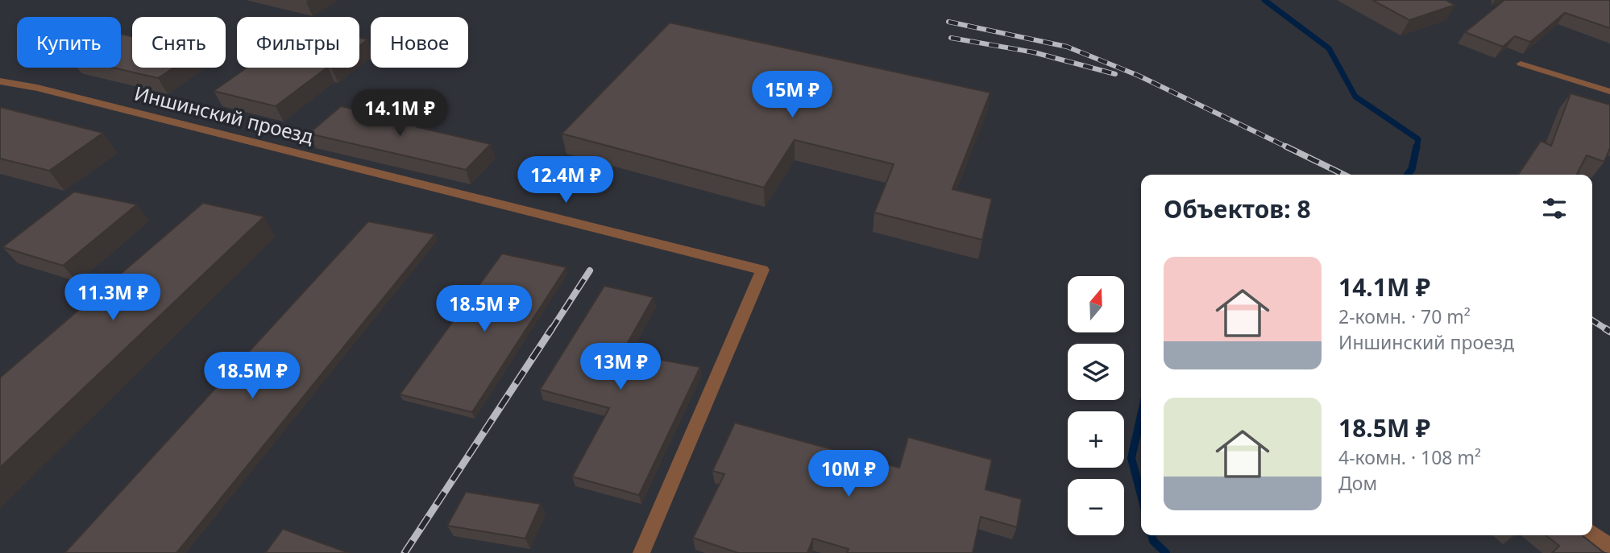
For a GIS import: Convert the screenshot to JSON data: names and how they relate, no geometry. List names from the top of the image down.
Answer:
{
  "streets": {
    "street": ["Иншинский проезд"]
  },
  "north": "top",
  "page": {
    "chip": [
      "Купить",
      "Снять",
      "Фильтры",
      "Новое"
    ],
    "price": [
      "15M ₽",
      "14.1M ₽",
      "12.4M ₽",
      "11.3M ₽",
      "18.5M ₽",
      "13M ₽",
      "18.5M ₽",
      "10M ₽"
    ],
    "heading": "Объектов: 8",
    "list": [
      {
        "name": "14.1M ₽",
        "note": "2-комн. · 70 m² · Иншинский проезд"
      },
      {
        "name": "18.5M ₽",
        "note": "4-комн. · 108 m² · Дом"
      }
    ],
    "map_buttons": ["+", "−"]
  }
}
